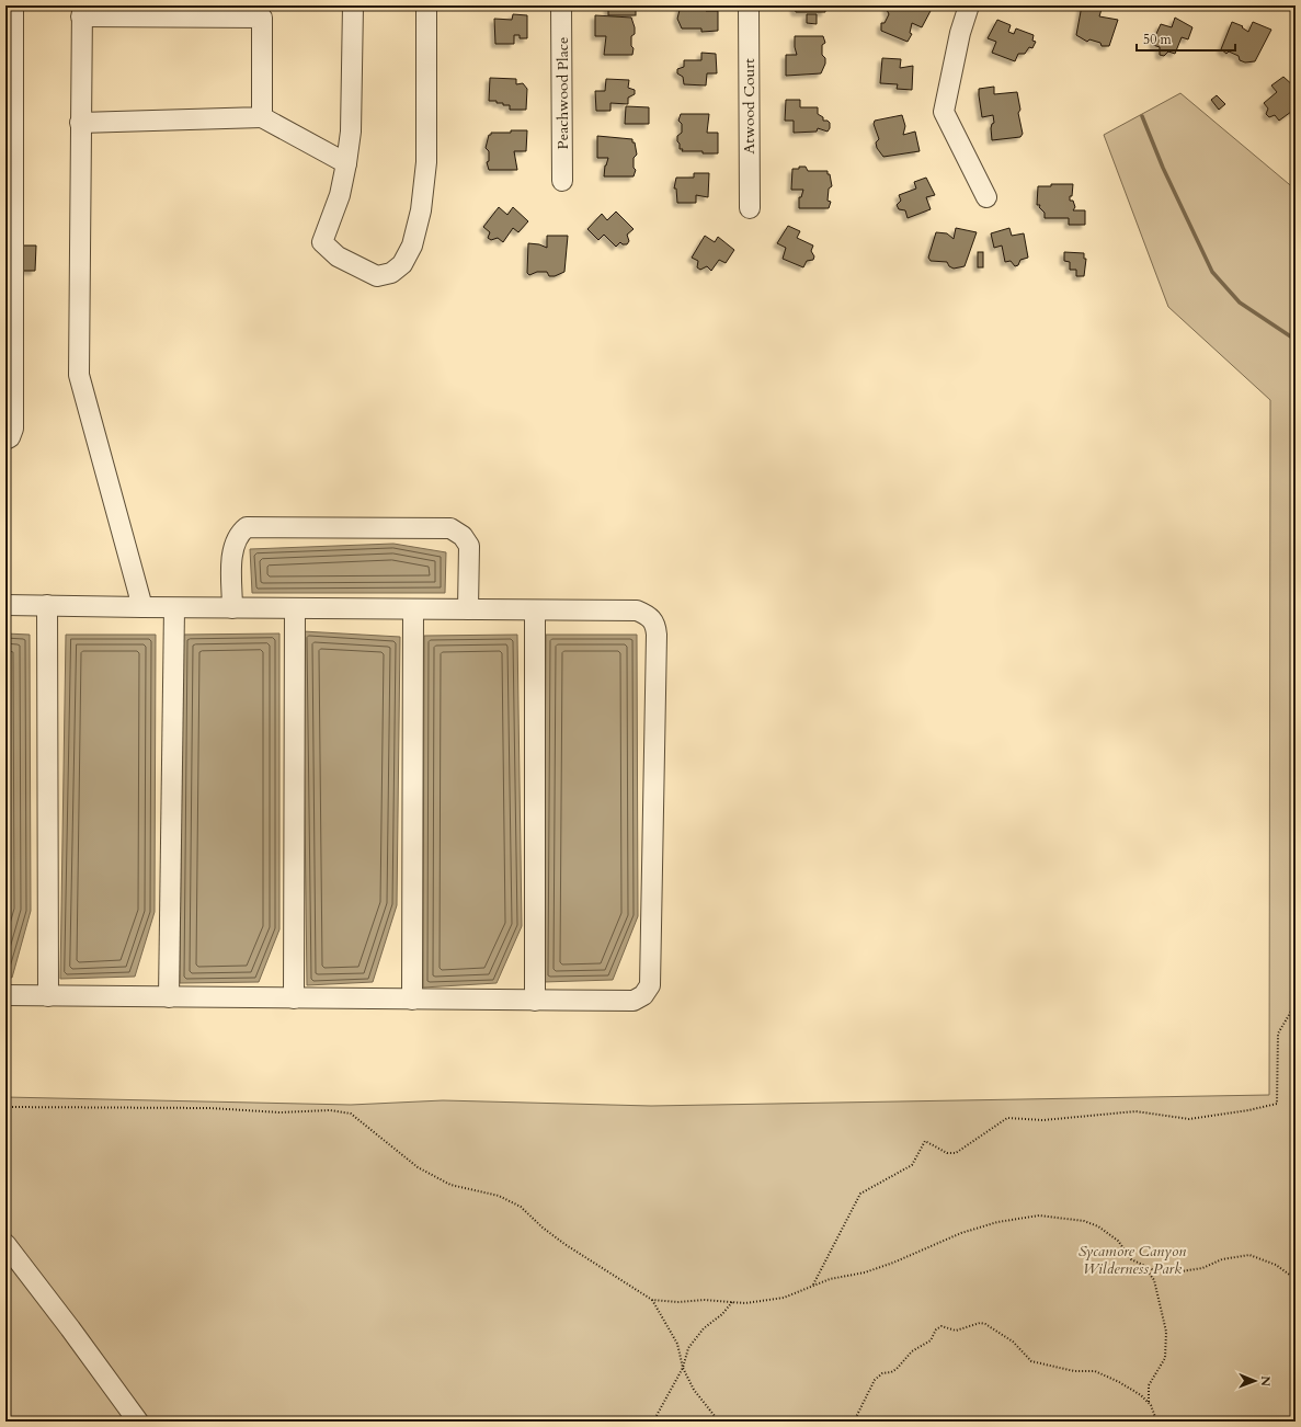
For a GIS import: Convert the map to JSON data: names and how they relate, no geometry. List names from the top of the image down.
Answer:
{
  "streets": {
    "street": ["Peachwood Place", "Atwood Court"]
  },
  "parks": ["Sycamore Canyon Wilderness Park"],
  "scale_bar": "50 m",
  "north": "right"
}
